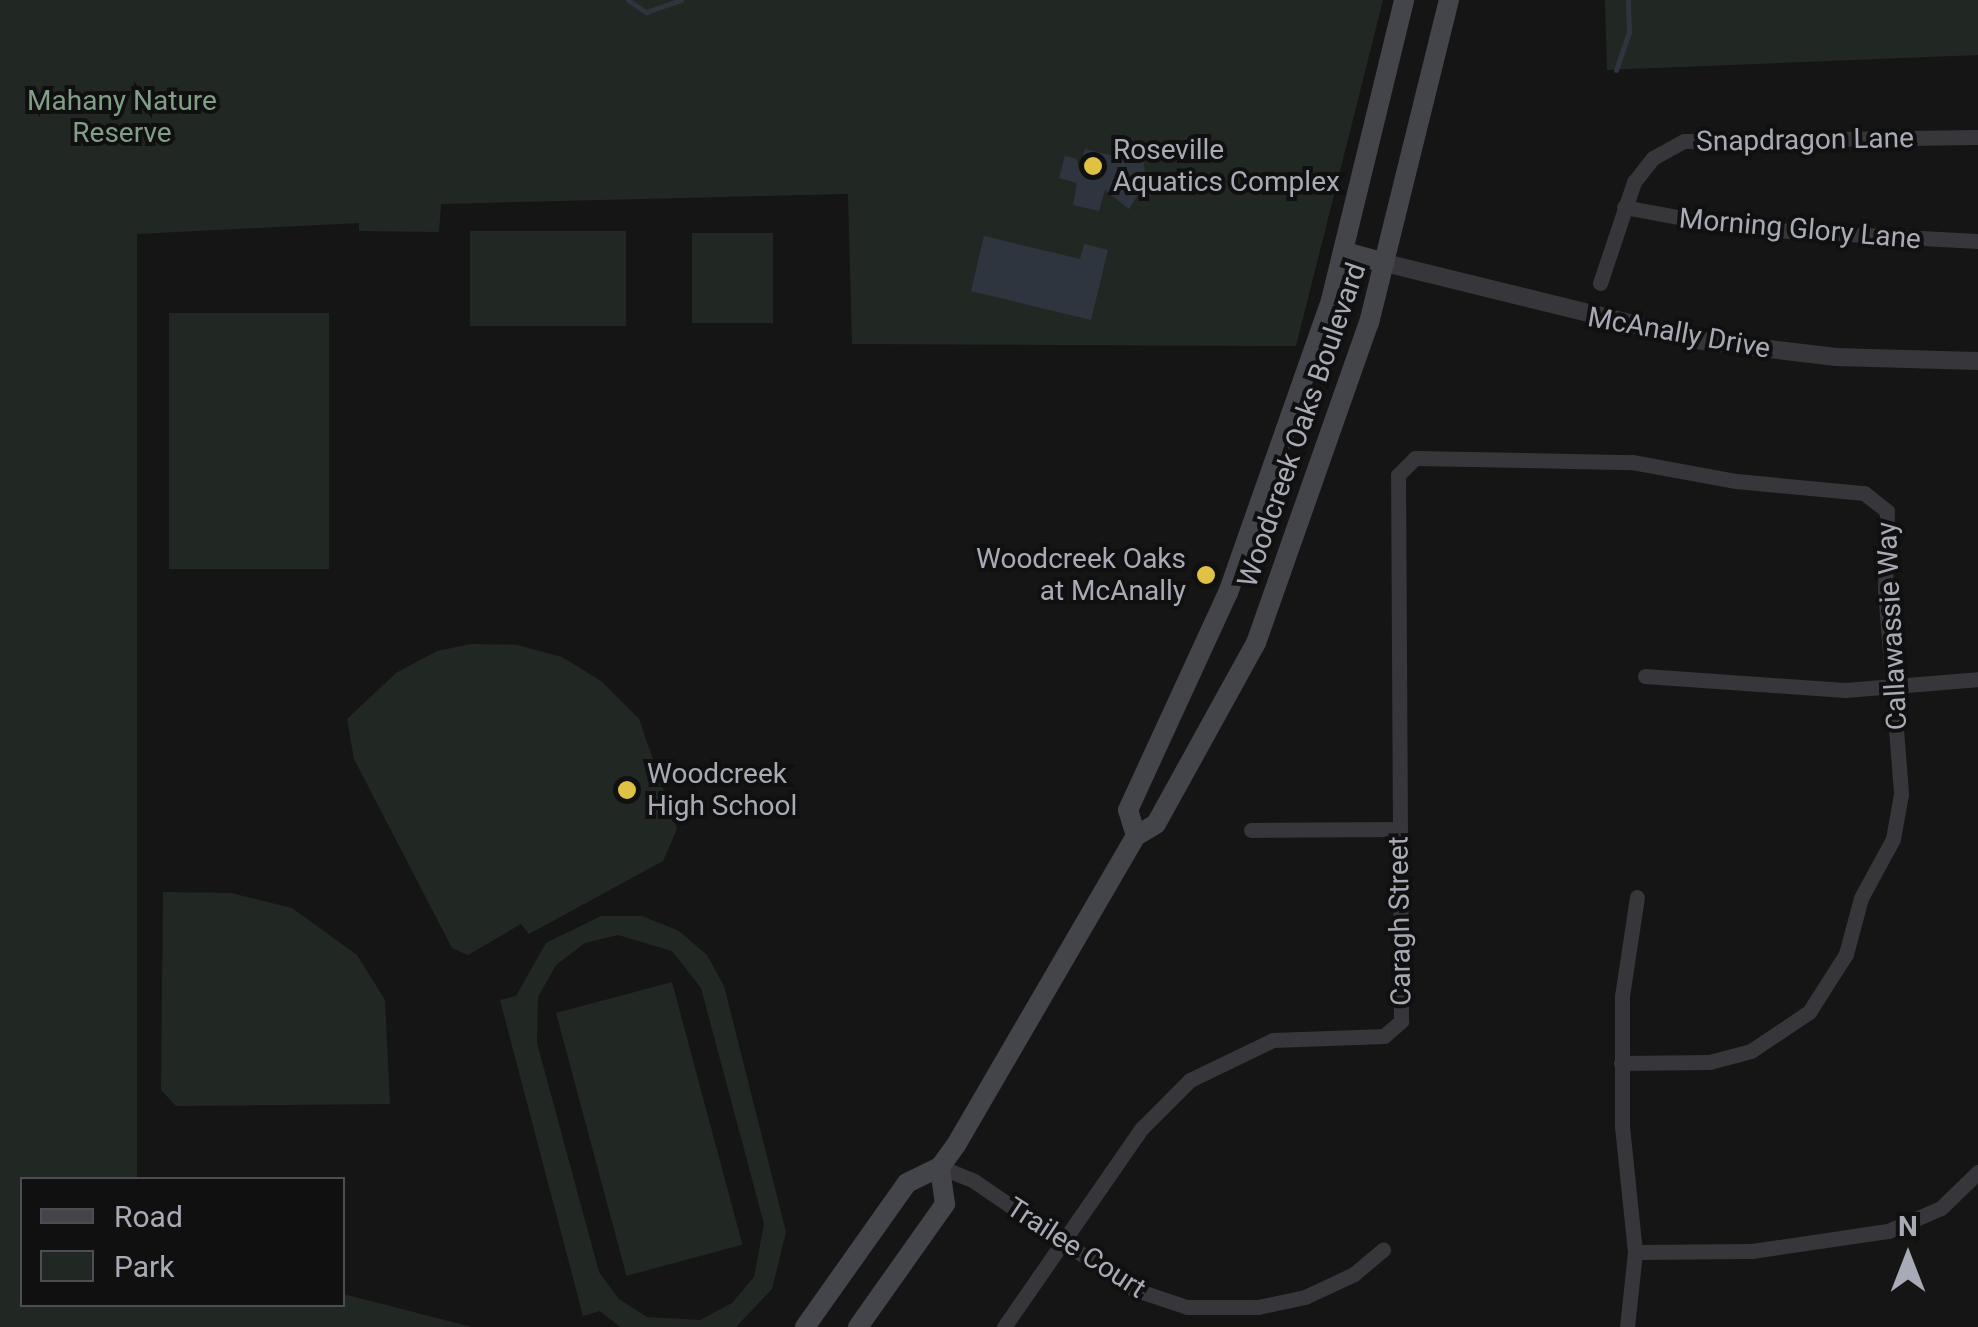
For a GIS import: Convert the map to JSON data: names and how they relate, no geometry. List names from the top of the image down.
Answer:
{
  "streets": {
    "main road": ["Woodcreek Oaks Boulevard"],
    "street": [
      "Snapdragon Lane",
      "Morning Glory Lane",
      "McAnally Drive",
      "Callawassie Way",
      "Caragh Street",
      "Trailee Court"
    ]
  },
  "crossings": [
    ["Snapdragon Lane", "Morning Glory Lane"],
    ["McAnally Drive", "Woodcreek Oaks Boulevard"],
    ["Woodcreek Oaks Boulevard", "Trailee Court"],
    ["Callawassie Way", "Caragh Street"],
    ["Caragh Street", "Trailee Court"]
  ],
  "parks": ["Mahany Nature Reserve"],
  "places": ["Roseville Aquatics Complex", "Woodcreek Oaks at McAnally", "Woodcreek High School"],
  "legend": ["Road", "Park"],
  "north": "top"
}
